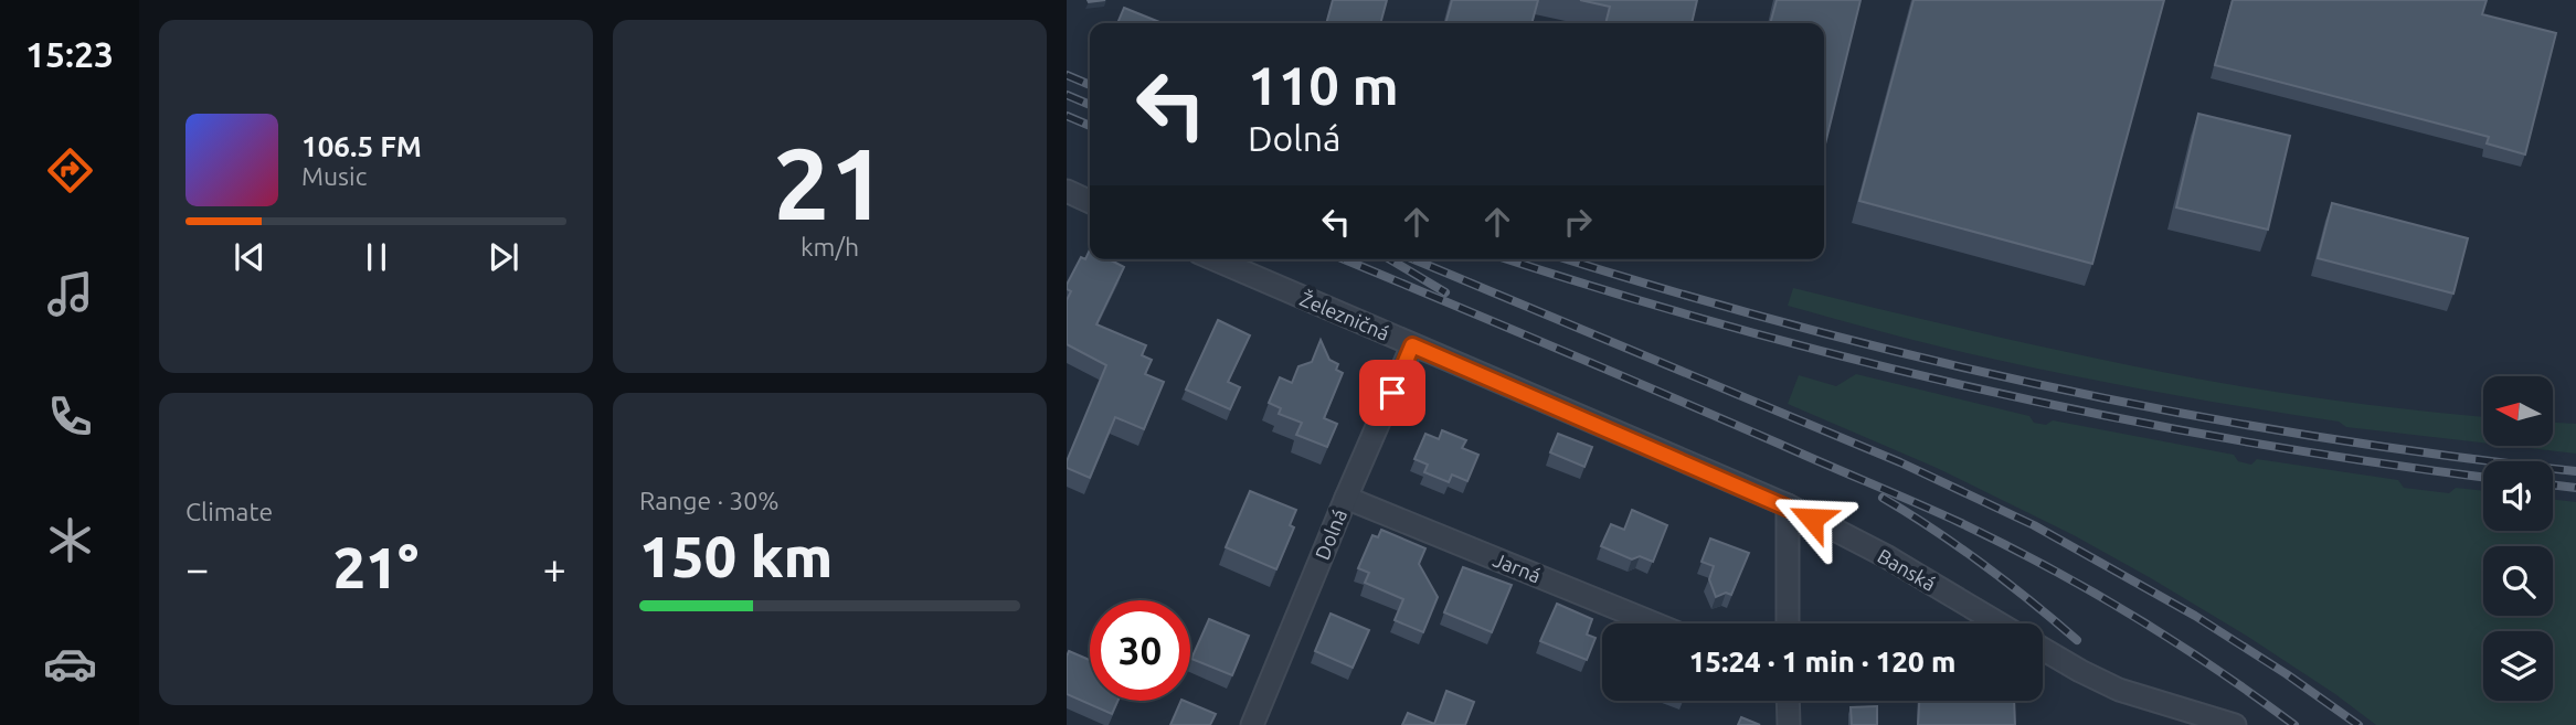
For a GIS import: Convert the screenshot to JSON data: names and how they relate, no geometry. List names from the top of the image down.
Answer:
{
  "streets": {
    "street": [
      "Železničná",
      "Dolná",
      "Jarná",
      "Banská"
    ]
  },
  "crossings": [
    ["Železničná", "Dolná"],
    ["Železničná", "Banská"],
    ["Dolná", "Jarná"]
  ],
  "north": "left",
  "page": {
    "tabs": "15:23",
    "tile": [
      ["21", "km/h"],
      "Climate",
      ["Range · 30%", "150 km"]
    ],
    "turn": ["110 m", "Dolná"],
    "song": ["106.5 FM", "Music"],
    "heat": ["−", "21°", "+"],
    "limit": "30",
    "trip": "15:24 · 1 min · 120 m"
  }
}
